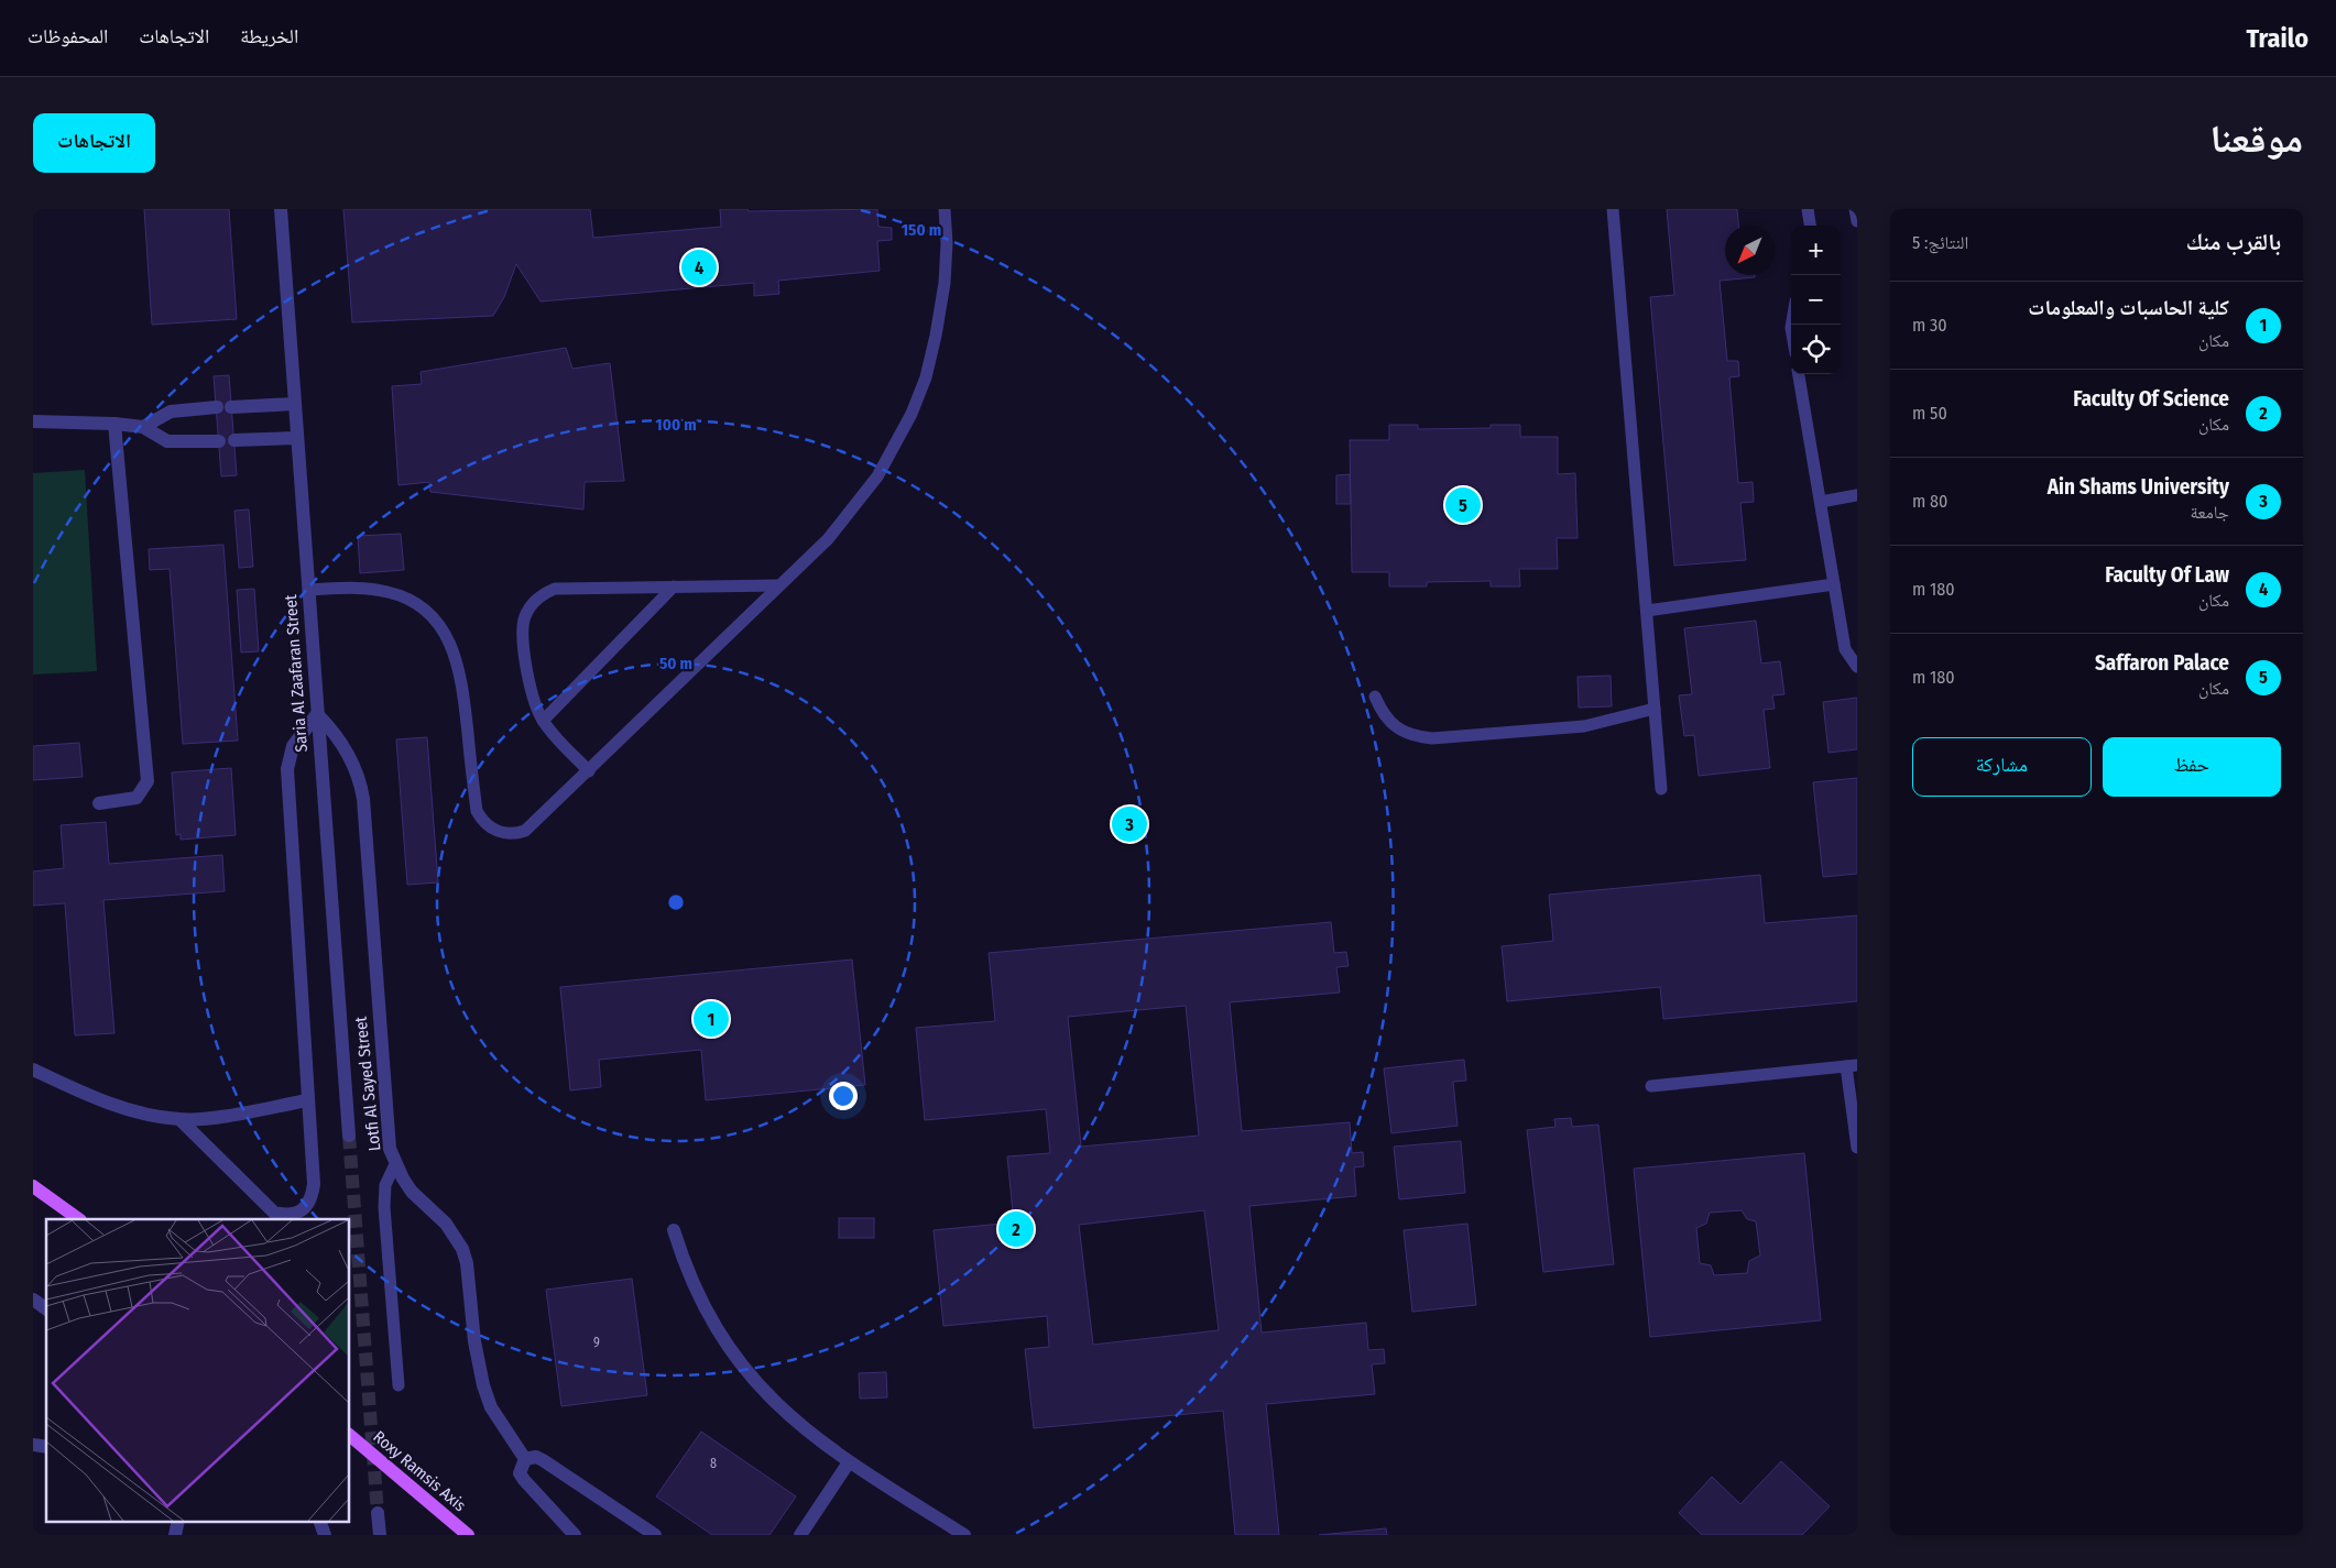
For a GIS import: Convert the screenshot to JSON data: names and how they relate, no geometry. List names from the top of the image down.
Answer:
{
  "streets": {
    "main road": ["Roxy Ramsis Axis"],
    "street": ["Saria Al Zaafaran Street", "Lotfi Al Sayed Street"]
  },
  "crossings": [
    ["Saria Al Zaafaran Street", "Lotfi Al Sayed Street"]
  ],
  "house_numbers": ["9", "8"],
  "north": "bottom left",
  "page": {
    "header": "Trailo",
    "nav": ["الخريطة", "الاتجاهات", "المحفوظات"],
    "title": "موقعنا",
    "buttons": [
      "الاتجاهات",
      ["حفظ", "مشاركة"]
    ],
    "heading": ["بالقرب منك", "النتائج: 5"],
    "map_buttons": ["+", "−"],
    "pins": [
      "4",
      "5",
      "3",
      "1",
      "2"
    ],
    "list": [
      {
        "mark": "1",
        "name": "كلية الحاسبات والمعلومات",
        "note": "مكان",
        "value": "30 m"
      },
      {
        "mark": "2",
        "name": "Faculty Of Science",
        "note": "مكان",
        "value": "50 m"
      },
      {
        "mark": "3",
        "name": "Ain Shams University",
        "note": "جامعة",
        "value": "80 m"
      },
      {
        "mark": "4",
        "name": "Faculty Of Law",
        "note": "مكان",
        "value": "180 m"
      },
      {
        "mark": "5",
        "name": "Saffaron Palace",
        "note": "مكان",
        "value": "180 m"
      }
    ]
  },
  "rings": ["150 m", "100 m", "50 m"]
}
